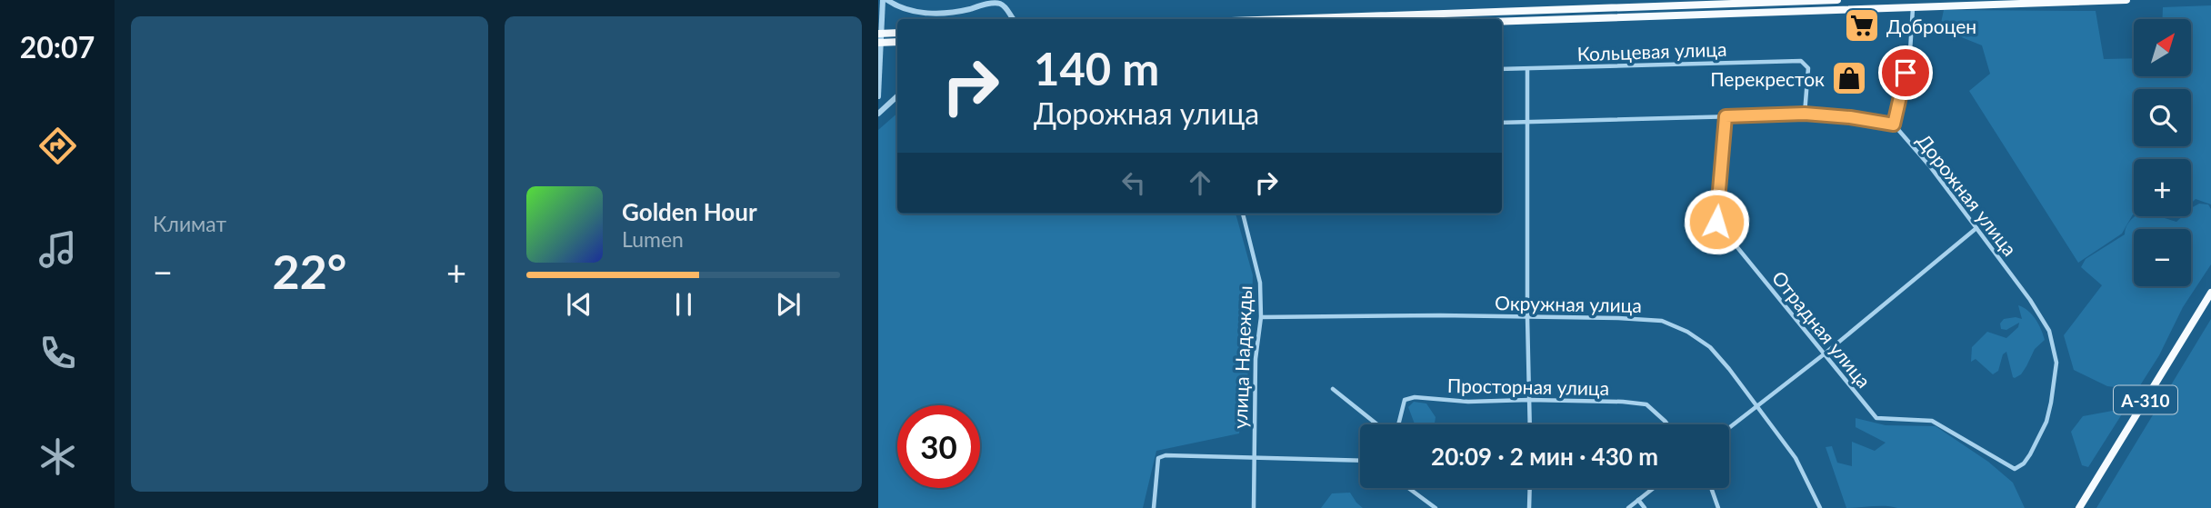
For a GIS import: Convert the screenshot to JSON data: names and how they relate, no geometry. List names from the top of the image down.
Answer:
{
  "streets": {
    "highway": ["А-310"],
    "street": [
      "Кольцевая улица",
      "Дорожная улица",
      "Окружная улица",
      "Отрадная улица",
      "улица Надежды",
      "Просторная улица"
    ]
  },
  "crossings": [
    ["Кольцевая улица", "Дорожная улица"],
    ["Дорожная улица", "Отрадная улица"],
    ["Окружная улица", "улица Надежды"]
  ],
  "places": {
    "supermarket": ["Доброцен"],
    "shop": ["Перекресток"]
  },
  "north": "top right",
  "page": {
    "tabs": "20:07",
    "tile": "Климат",
    "map_buttons": ["+", "−"],
    "turn": ["140 m", "Дорожная улица"],
    "song": ["Golden Hour", "Lumen"],
    "heat": ["−", "22°", "+"],
    "limit": "30",
    "trip": "20:09 · 2 мин · 430 m"
  }
}
